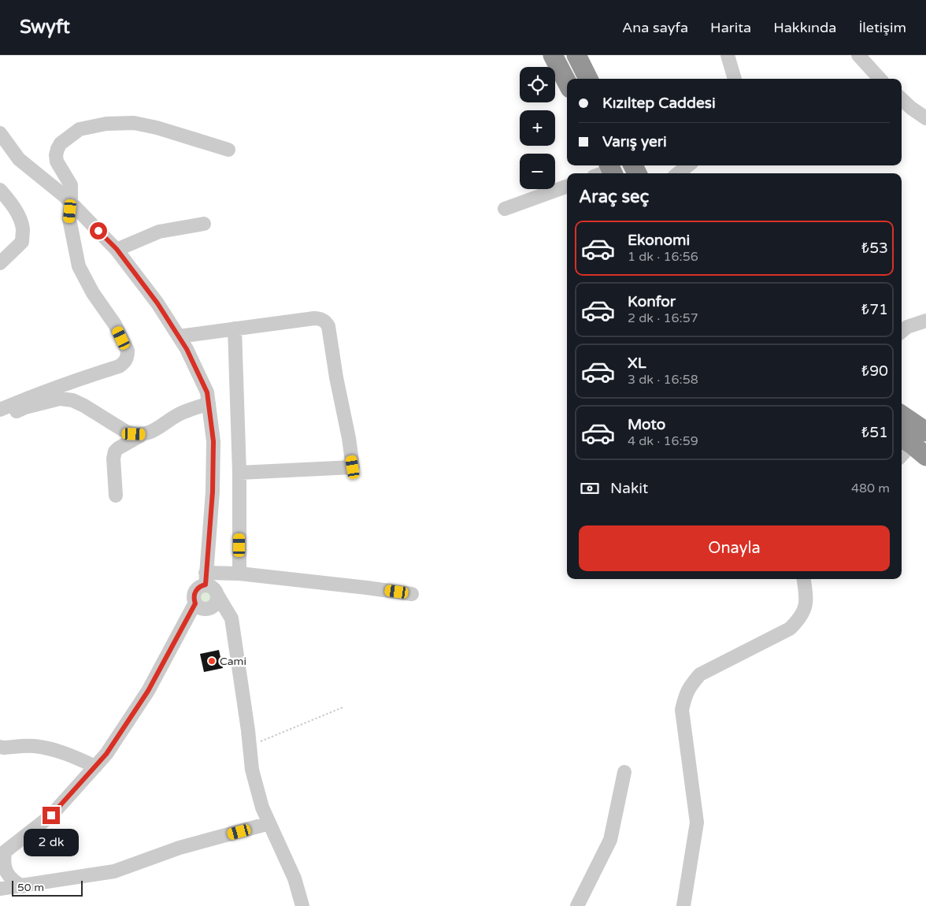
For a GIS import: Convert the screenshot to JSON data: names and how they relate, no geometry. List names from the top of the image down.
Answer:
{
  "places": ["Cami"],
  "scale_bar": "50 m",
  "page": {
    "header": "Swyft",
    "nav": [
      "Ana sayfa",
      "Harita",
      "Hakkında",
      "İletişim"
    ],
    "map_buttons": ["+", "−"],
    "banner": ["Kızıltep Caddesi", "Varış yeri"],
    "heading": "Araç seç",
    "list": [
      {
        "name": "Ekonomi",
        "note": "1 dk · 16:56",
        "value": "₺53"
      },
      {
        "name": "Konfor",
        "note": "2 dk · 16:57",
        "value": "₺71"
      },
      {
        "name": "XL",
        "note": "3 dk · 16:58",
        "value": "₺90"
      },
      {
        "name": "Moto",
        "note": "4 dk · 16:59",
        "value": "₺51"
      }
    ],
    "pay": ["Nakit", "480 m"],
    "buttons": "Onayla",
    "bubble": "2 dk",
    "scale": "50 m"
  }
}
